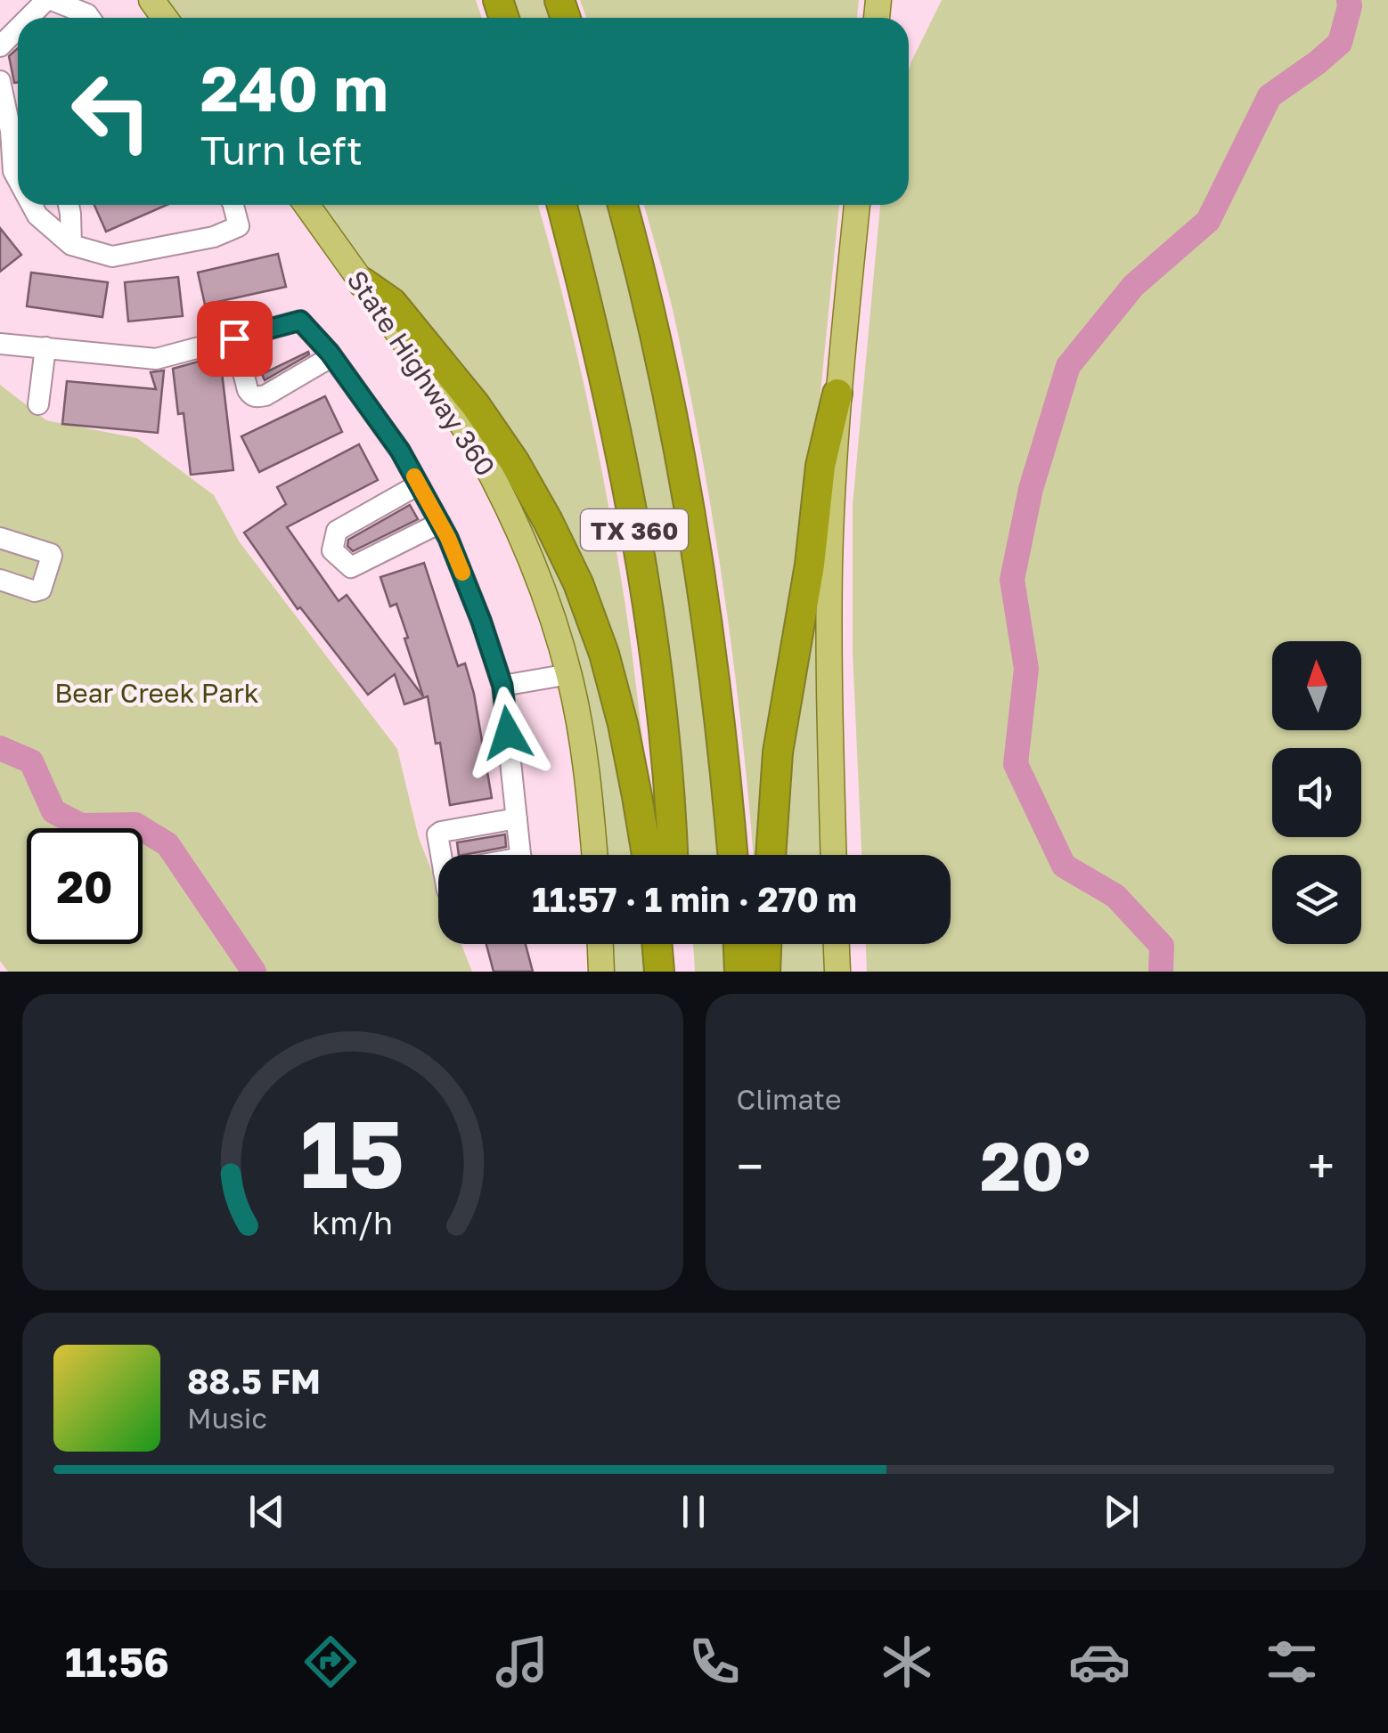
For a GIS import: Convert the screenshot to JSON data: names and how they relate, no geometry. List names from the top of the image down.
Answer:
{
  "streets": {
    "highway": ["TX 360"],
    "main road": ["State Highway 360"]
  },
  "parks": ["Bear Creek Park"],
  "north": "top",
  "page": {
    "turn": ["240 m", "Turn left"],
    "limit": "20",
    "trip": "11:57 · 1 min · 270 m",
    "tile": "Climate",
    "heat": ["−", "20°", "+"],
    "song": ["88.5 FM", "Music"],
    "tabs": "11:56",
    "gauge": ["15", "km/h"]
  }
}
